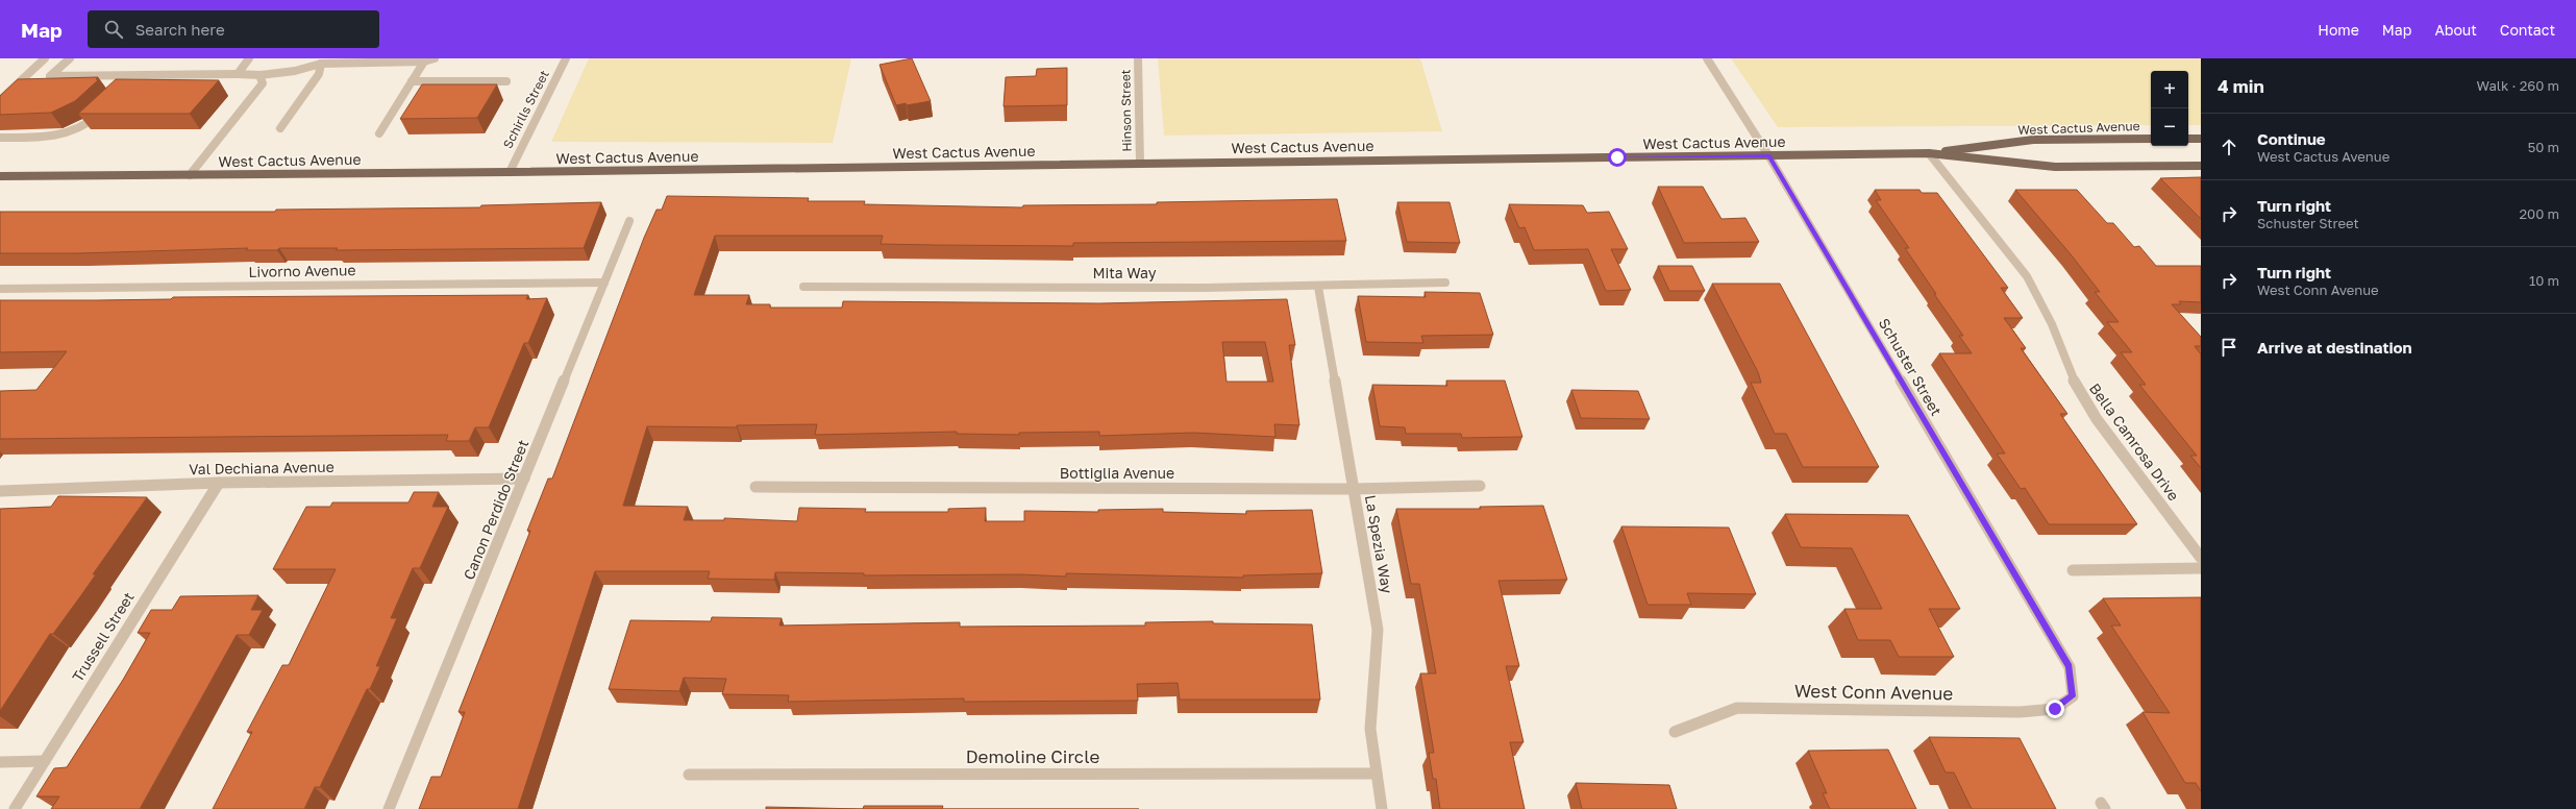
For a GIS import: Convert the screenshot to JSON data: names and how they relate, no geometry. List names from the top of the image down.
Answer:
{
  "streets": {
    "main road": ["West Cactus Avenue"],
    "street": [
      "Schirlls Street",
      "Hinson Street",
      "Livorno Avenue",
      "Mita Way",
      "Schuster Street",
      "Bella Camrosa Drive",
      "Val Dechiana Avenue",
      "Bottiglia Avenue",
      "Canon Perdido Street",
      "La Spezia Way",
      "Trussell Street",
      "West Conn Avenue",
      "Demoline Circle"
    ]
  },
  "crossings": [
    ["Schirlls Street", "West Cactus Avenue"],
    ["Hinson Street", "West Cactus Avenue"],
    ["West Cactus Avenue", "Schuster Street"],
    ["West Cactus Avenue", "Bella Camrosa Drive"],
    ["Livorno Avenue", "Canon Perdido Street"],
    ["Mita Way", "La Spezia Way"],
    ["Schuster Street", "West Conn Avenue"],
    ["Val Dechiana Avenue", "Canon Perdido Street"],
    ["Val Dechiana Avenue", "Trussell Street"],
    ["Bottiglia Avenue", "La Spezia Way"],
    ["La Spezia Way", "Demoline Circle"]
  ],
  "page": {
    "header": "Map",
    "search": "Search here",
    "nav": [
      "Home",
      "Map",
      "About",
      "Contact"
    ],
    "heading": ["4 min", "Walk · 260 m"],
    "map_buttons": ["+", "−"],
    "list": [
      ["Continue", "West Cactus Avenue", "50 m"],
      ["Turn right", "Schuster Street", "200 m"],
      ["Turn right", "West Conn Avenue", "10 m"],
      "Arrive at destination"
    ]
  }
}
